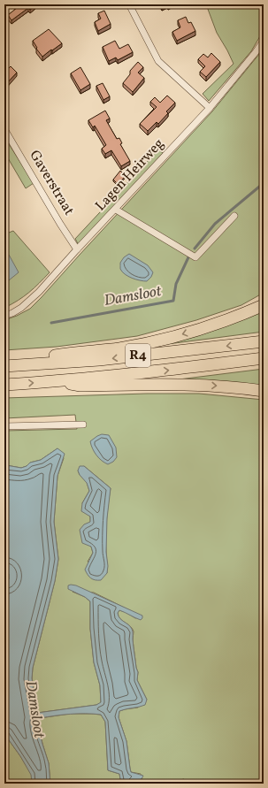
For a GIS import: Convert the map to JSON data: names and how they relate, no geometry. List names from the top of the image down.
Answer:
{
  "streets": {
    "highway": ["R4"],
    "street": ["Lagen Heirweg", "Gaverstraat"]
  },
  "crossings": [
    ["Lagen Heirweg", "Gaverstraat"]
  ],
  "water": ["Damsloot"]
}
